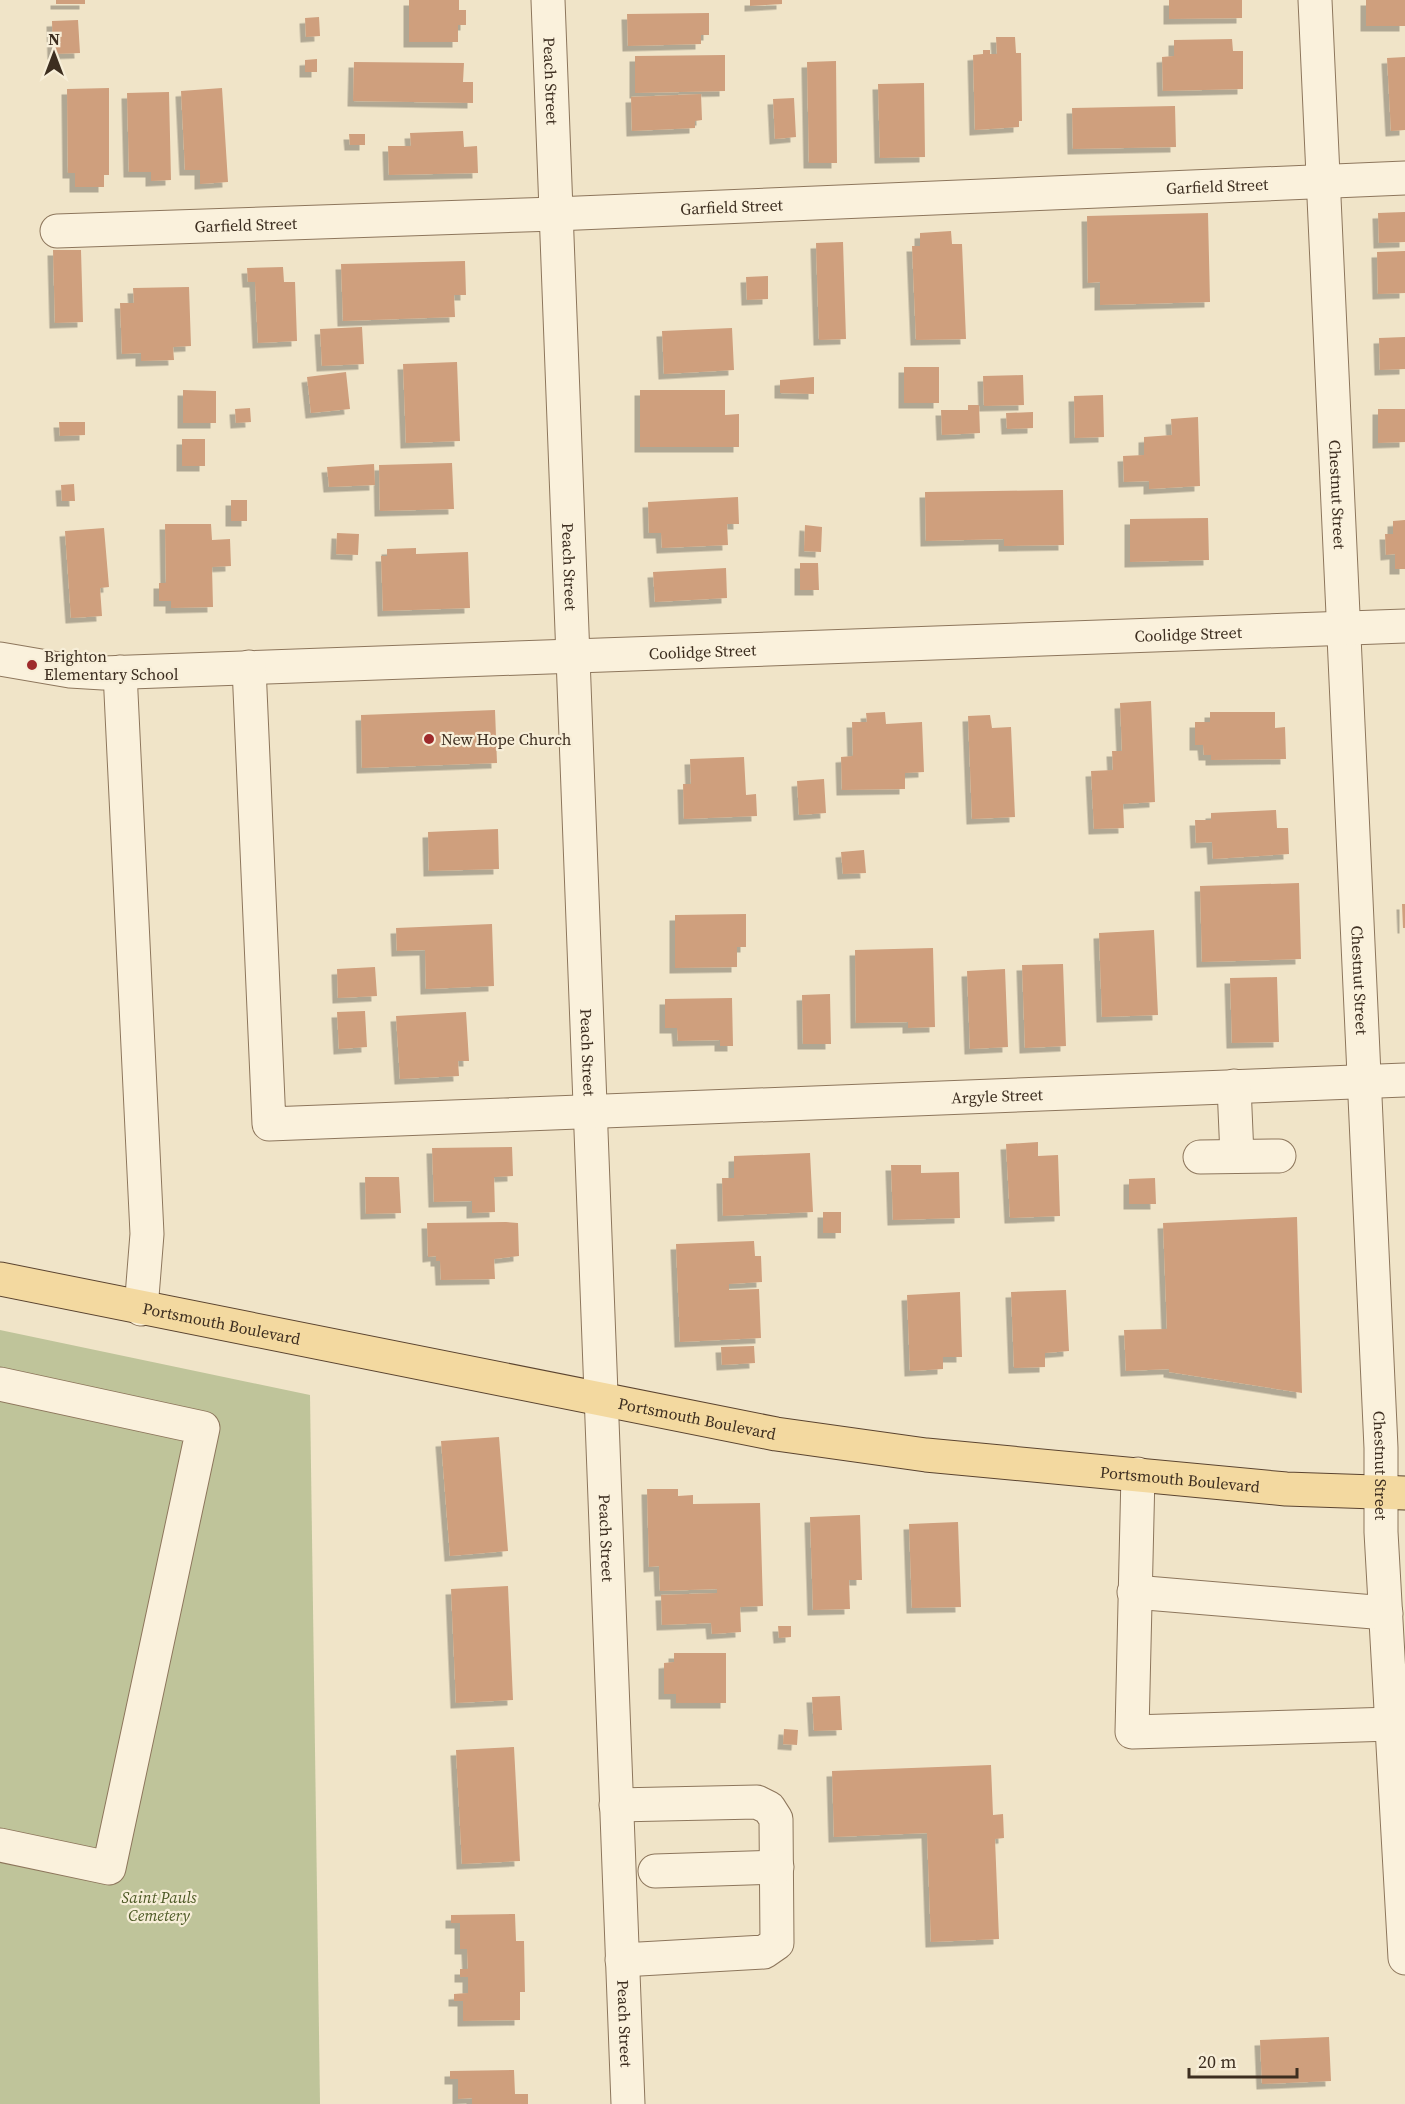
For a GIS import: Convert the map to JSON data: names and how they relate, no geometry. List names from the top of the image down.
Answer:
{
  "streets": {
    "main road": ["Portsmouth Boulevard"],
    "street": [
      "Peach Street",
      "Garfield Street",
      "Chestnut Street",
      "Coolidge Street",
      "Argyle Street"
    ]
  },
  "crossings": [
    ["Peach Street", "Garfield Street"],
    ["Peach Street", "Coolidge Street"],
    ["Peach Street", "Argyle Street"],
    ["Peach Street", "Portsmouth Boulevard"],
    ["Garfield Street", "Chestnut Street"],
    ["Chestnut Street", "Coolidge Street"],
    ["Chestnut Street", "Argyle Street"],
    ["Chestnut Street", "Portsmouth Boulevard"],
    ["Coolidge Street", "Argyle Street"]
  ],
  "parks": ["Saint Pauls Cemetery"],
  "places": ["Brighton Elementary School", "New Hope Church"],
  "scale_bar": "20 m",
  "north": "top"
}
